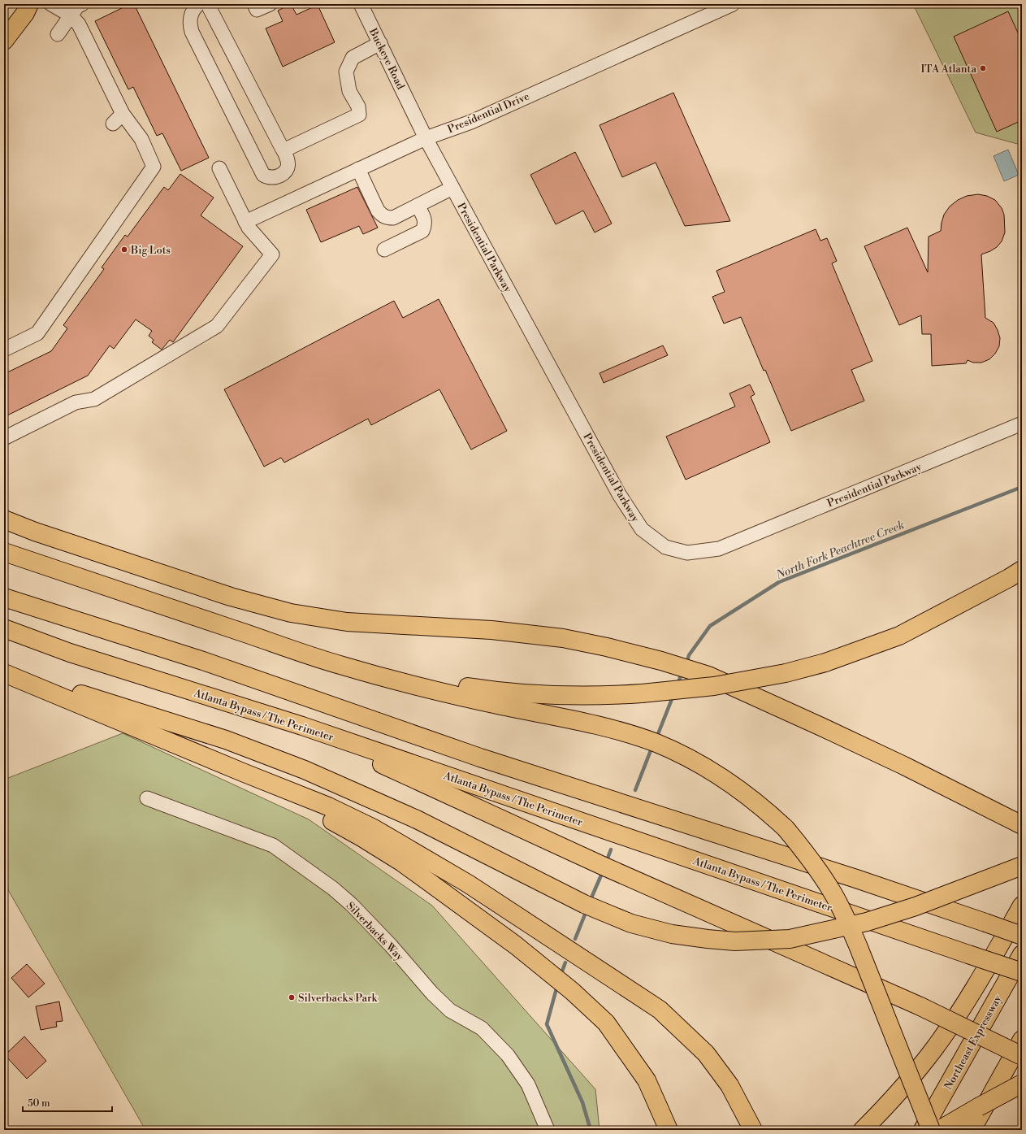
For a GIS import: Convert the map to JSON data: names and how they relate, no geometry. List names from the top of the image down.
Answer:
{
  "streets": {
    "main road": ["Atlanta Bypass / The Perimeter", "Northeast Expressway"],
    "street": [
      "Buckeye Road",
      "Presidential Drive",
      "Presidential Parkway",
      "Silverbacks Way"
    ]
  },
  "crossings": [
    ["Buckeye Road", "Presidential Parkway"],
    ["Presidential Drive", "Presidential Parkway"]
  ],
  "water": ["North Fork Peachtree Creek"],
  "places": ["ITA Atlanta", "Big Lots", "Silverbacks Park"],
  "scale_bar": "50 m"
}
